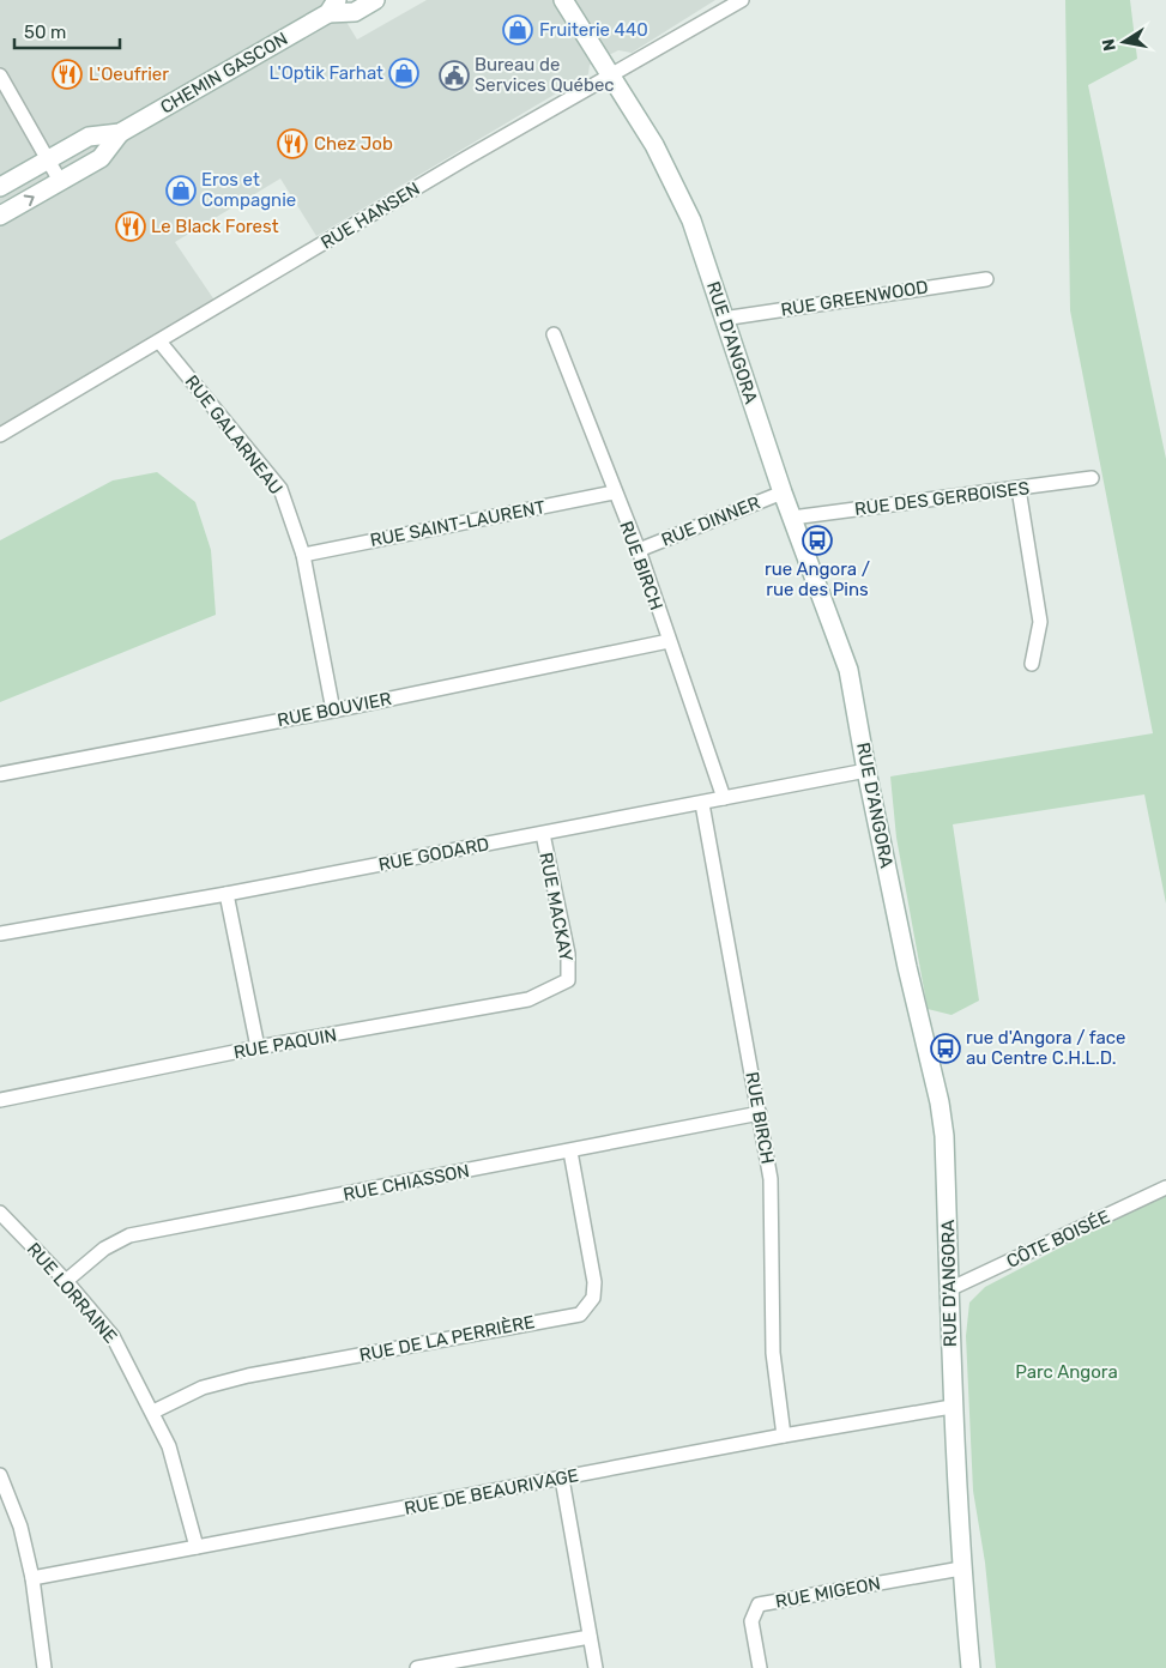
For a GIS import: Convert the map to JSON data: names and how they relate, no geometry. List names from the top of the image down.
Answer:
{
  "streets": {
    "street": [
      "CHEMIN GASCON",
      "RUE HANSEN",
      "RUE GREENWOOD",
      "RUE D'ANGORA",
      "RUE GALARNEAU",
      "RUE DES GERBOISES",
      "RUE DINNER",
      "RUE SAINT-LAURENT",
      "RUE BIRCH",
      "RUE BOUVIER",
      "RUE GODARD",
      "RUE MACKAY",
      "RUE PAQUIN",
      "RUE CHIASSON",
      "CÔTE BOISÉE",
      "RUE LORRAINE",
      "RUE DE LA PERRIÈRE",
      "RUE DE BEAURIVAGE",
      "RUE MIGEON"
    ]
  },
  "crossings": [
    ["RUE HANSEN", "RUE D'ANGORA"],
    ["RUE HANSEN", "RUE GALARNEAU"],
    ["RUE GREENWOOD", "RUE D'ANGORA"],
    ["RUE D'ANGORA", "RUE DES GERBOISES"],
    ["RUE D'ANGORA", "RUE DINNER"],
    ["RUE D'ANGORA", "RUE GODARD"],
    ["RUE D'ANGORA", "CÔTE BOISÉE"],
    ["RUE D'ANGORA", "RUE DE BEAURIVAGE"],
    ["RUE D'ANGORA", "RUE MIGEON"],
    ["RUE GALARNEAU", "RUE SAINT-LAURENT"],
    ["RUE GALARNEAU", "RUE BOUVIER"],
    ["RUE DINNER", "RUE BIRCH"],
    ["RUE SAINT-LAURENT", "RUE BIRCH"],
    ["RUE BIRCH", "RUE BOUVIER"],
    ["RUE BIRCH", "RUE GODARD"],
    ["RUE BIRCH", "RUE CHIASSON"],
    ["RUE BIRCH", "RUE DE BEAURIVAGE"],
    ["RUE GODARD", "RUE MACKAY"],
    ["RUE MACKAY", "RUE PAQUIN"],
    ["RUE CHIASSON", "RUE LORRAINE"],
    ["RUE CHIASSON", "RUE DE LA PERRIÈRE"],
    ["RUE LORRAINE", "RUE DE LA PERRIÈRE"],
    ["RUE LORRAINE", "RUE DE BEAURIVAGE"]
  ],
  "parks": ["Parc Angora"],
  "places": {
    "shop": ["Fruiterie 440", "L'Optik Farhat", "Eros et Compagnie"],
    "restaurant": ["L'Oeufrier", "Chez Job", "Le Black Forest"],
    "public building": ["Bureau de Services Québec"],
    "bus stop": ["rue Angora / rue des Pins", "rue d'Angora / face au Centre C.H.L.D."]
  },
  "scale_bar": "50 m",
  "north": "left"
}
